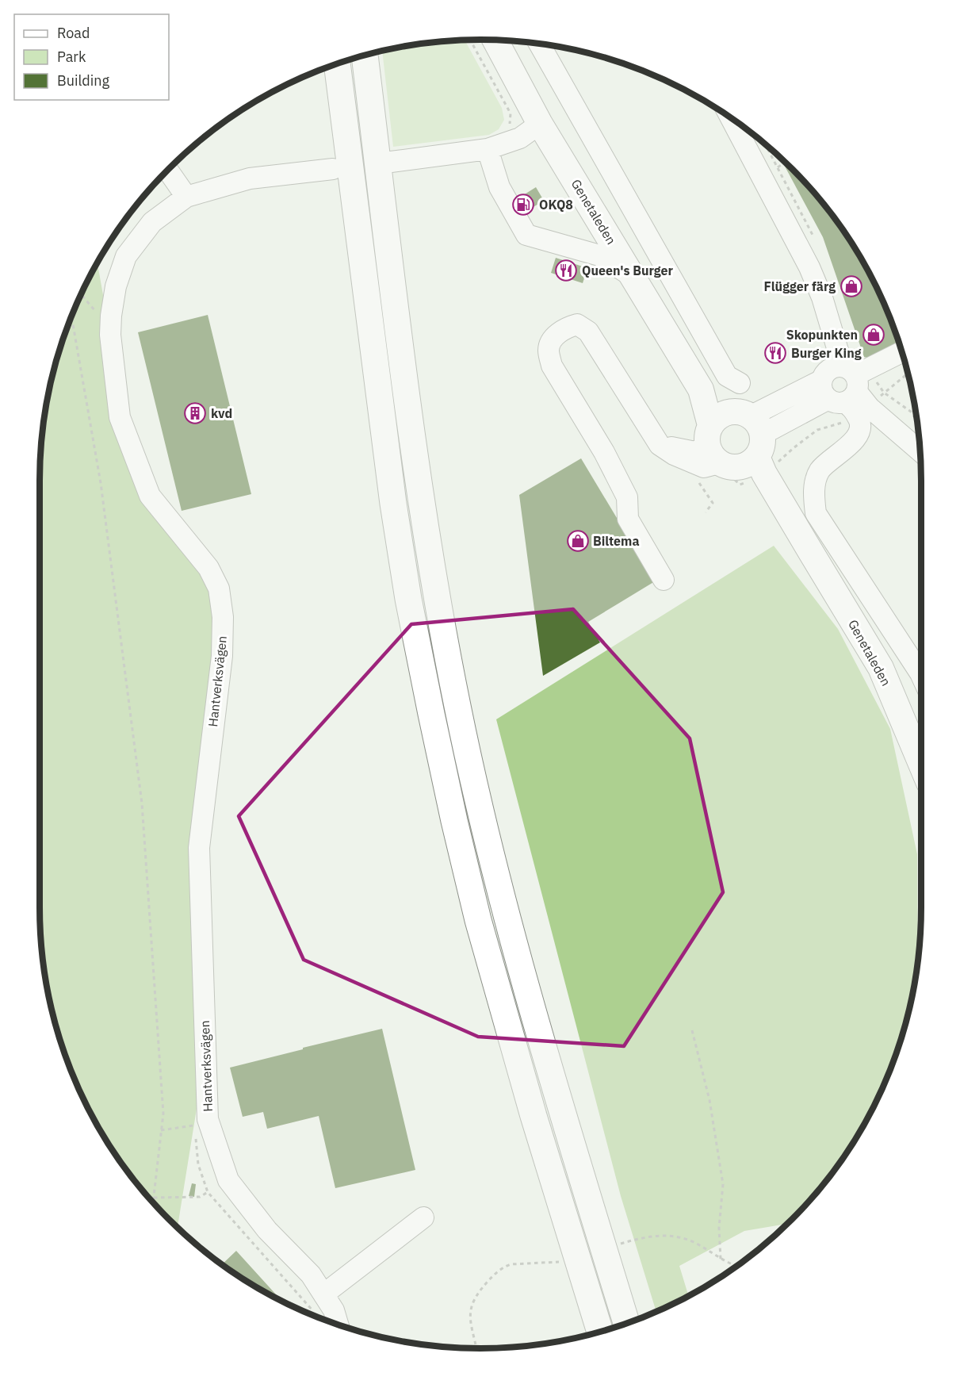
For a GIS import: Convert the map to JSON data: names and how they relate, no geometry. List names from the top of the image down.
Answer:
{
  "streets": {
    "main road": ["Genetaleden"],
    "street": ["Hantverksvägen"]
  },
  "places": {
    "fuel station": ["OKQ8"],
    "restaurant": ["Queen's Burger", "Burger King"],
    "shop": ["Flügger färg", "Skopunkten", "Biltema"],
    "building": ["kvd"]
  },
  "legend": ["Road", "Park", "Building"]
}
